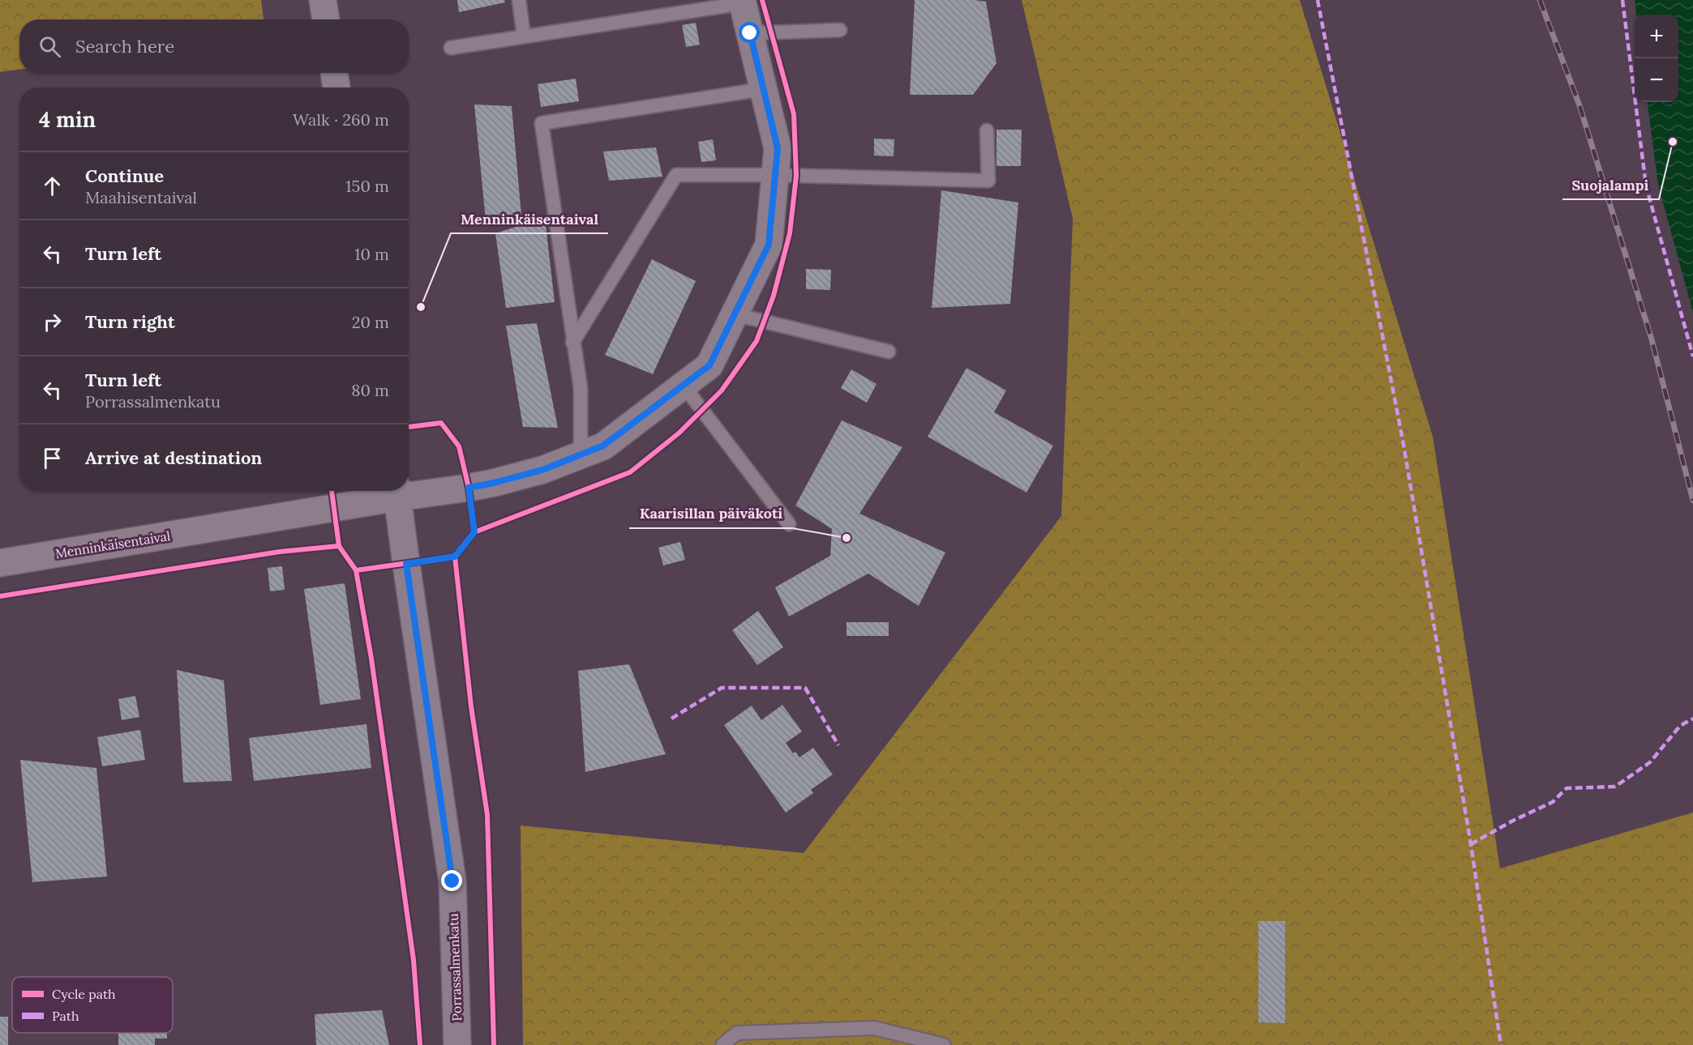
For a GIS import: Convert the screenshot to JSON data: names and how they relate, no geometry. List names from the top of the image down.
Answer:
{
  "streets": {
    "street": ["Menninkäisentaival", "Porrassalmenkatu"]
  },
  "crossings": [
    ["Menninkäisentaival", "Porrassalmenkatu"]
  ],
  "places": ["Suojalampi", "Menninkäisentaival", "Kaarisillan päiväkoti"],
  "legend": ["Cycle path", "Path"],
  "page": {
    "map_buttons": ["+", "−"],
    "search": "Search here",
    "heading": ["4 min", "Walk · 260 m"],
    "list": [
      ["Continue", "Maahisentaival", "150 m"],
      ["Turn left", "10 m"],
      ["Turn right", "20 m"],
      ["Turn left", "Porrassalmenkatu", "80 m"],
      "Arrive at destination"
    ]
  }
}
